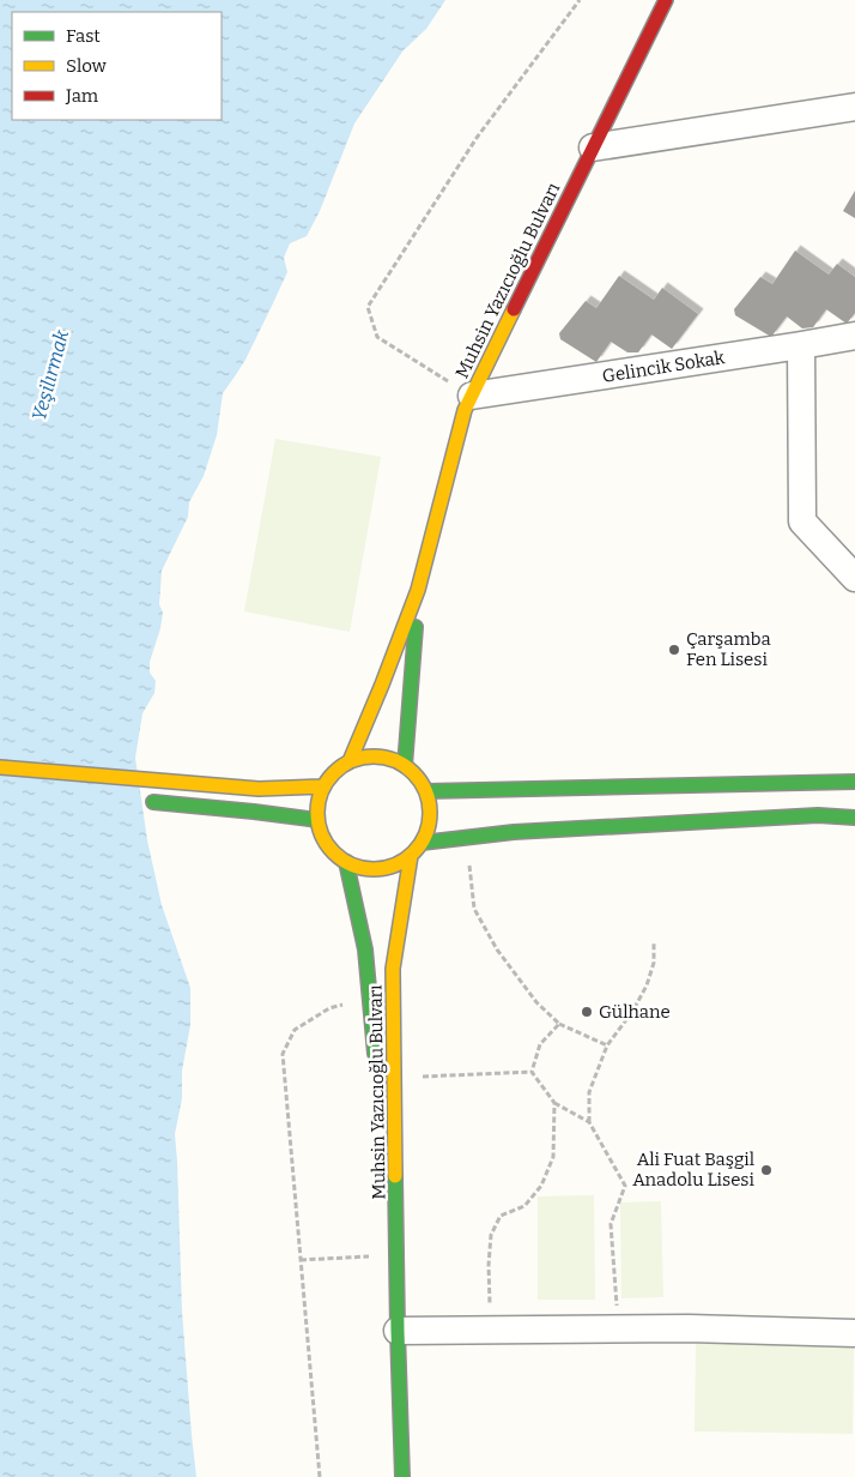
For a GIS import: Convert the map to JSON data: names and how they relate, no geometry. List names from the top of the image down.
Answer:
{
  "streets": {
    "main road": ["Muhsin Yazıcıoğlu Bulvarı"],
    "street": ["Gelincik Sokak"]
  },
  "crossings": [
    ["Muhsin Yazıcıoğlu Bulvarı", "Gelincik Sokak"]
  ],
  "water": ["Yeşilırmak"],
  "places": ["Çarşamba Fen Lisesi", "Gülhane", "Ali Fuat Başgil Anadolu Lisesi"],
  "legend": ["Fast", "Slow", "Jam"]
}
